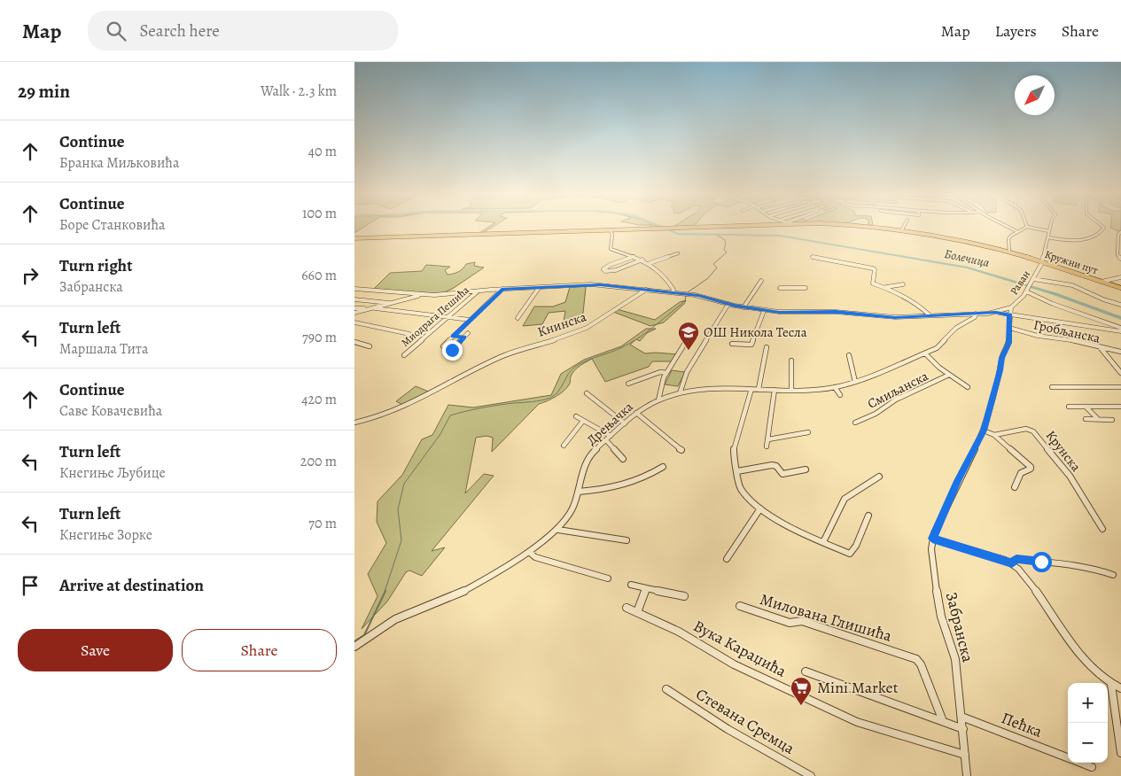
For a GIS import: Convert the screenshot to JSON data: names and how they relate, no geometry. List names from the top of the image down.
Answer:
{
  "streets": {
    "main road": ["Кружни пут"],
    "street": [
      "Раван",
      "Миодрага Пешића",
      "Книнска",
      "Гробљанска",
      "Смиљанска",
      "Дрењачка",
      "Крунска",
      "Милована Глишића",
      "Забранска",
      "Вука Караџића",
      "Стевана Сремца",
      "Пећка"
    ]
  },
  "crossings": [
    ["Кружни пут", "Раван"],
    ["Раван", "Забранска"],
    ["Гробљанска", "Забранска"],
    ["Забранска", "Вука Караџића"],
    ["Забранска", "Пећка"]
  ],
  "water": ["Болечица"],
  "places": {
    "school or university": ["ОШ Никола Тесла"],
    "supermarket": ["Mini Market"]
  },
  "north": "bottom left",
  "page": {
    "header": "Map",
    "search": "Search here",
    "nav": ["Map", "Layers", "Share"],
    "heading": ["29 min", "Walk · 2.3 km"],
    "list": [
      ["Continue", "Бранка Миљковића", "40 m"],
      ["Continue", "Боре Станковића", "100 m"],
      ["Turn right", "Забранска", "660 m"],
      ["Turn left", "Маршала Тита", "790 m"],
      ["Continue", "Саве Ковачевића", "420 m"],
      ["Turn left", "Кнегиње Љубице", "200 m"],
      ["Turn left", "Кнегиње Зорке", "70 m"],
      "Arrive at destination"
    ],
    "buttons": ["Save", "Share"],
    "map_buttons": ["+", "−"]
  }
}
